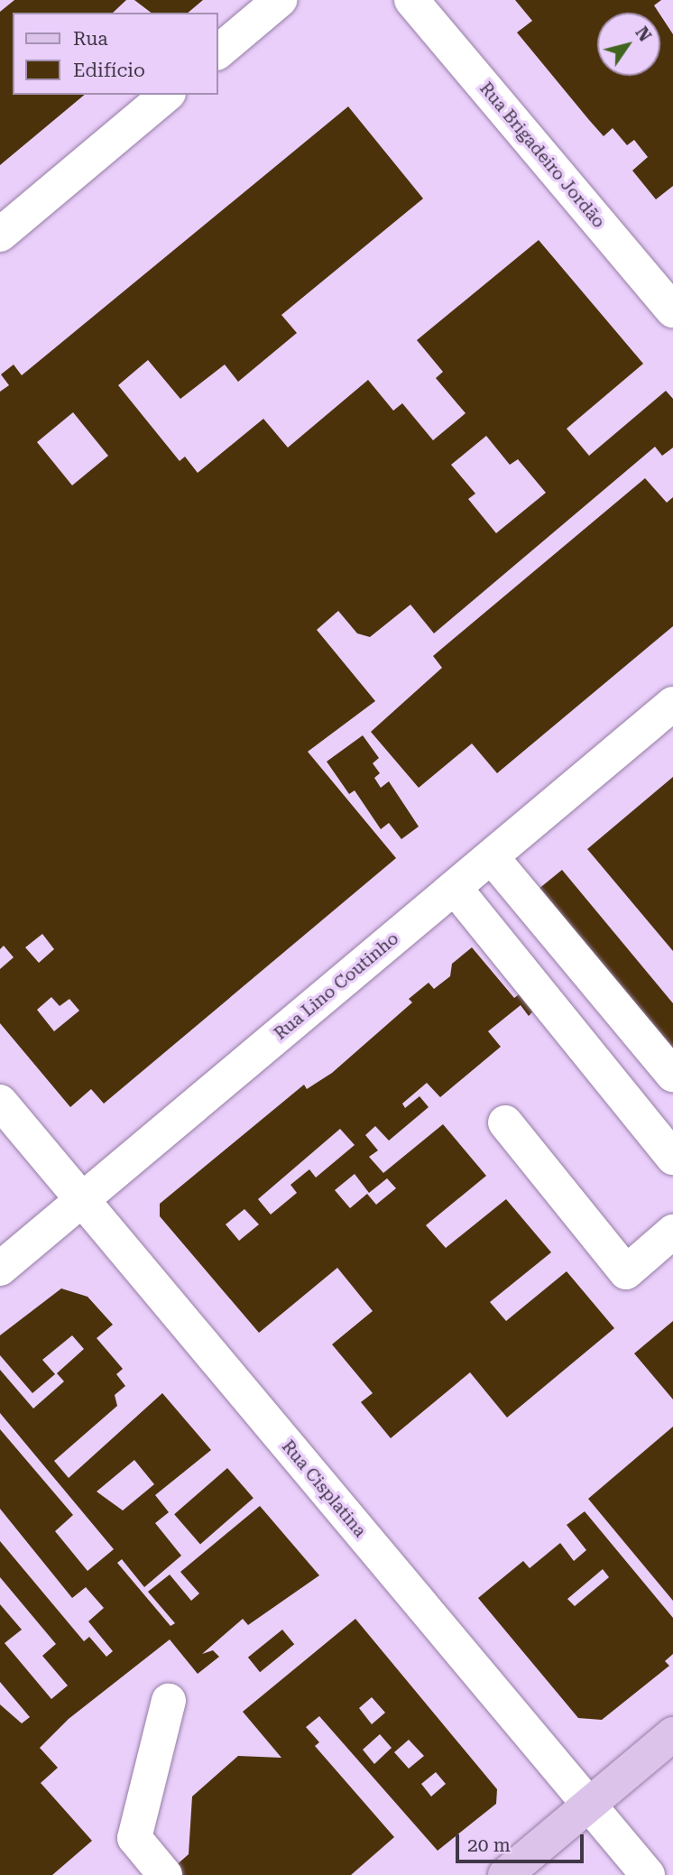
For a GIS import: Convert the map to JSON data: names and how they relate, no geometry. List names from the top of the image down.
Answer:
{
  "streets": {
    "street": ["Rua Brigadeiro Jordão", "Rua Lino Coutinho", "Rua Cisplatina"]
  },
  "crossings": [
    ["Rua Lino Coutinho", "Rua Cisplatina"]
  ],
  "legend": ["Rua", "Edifício"],
  "scale_bar": "20 m",
  "north": "top right"
}
